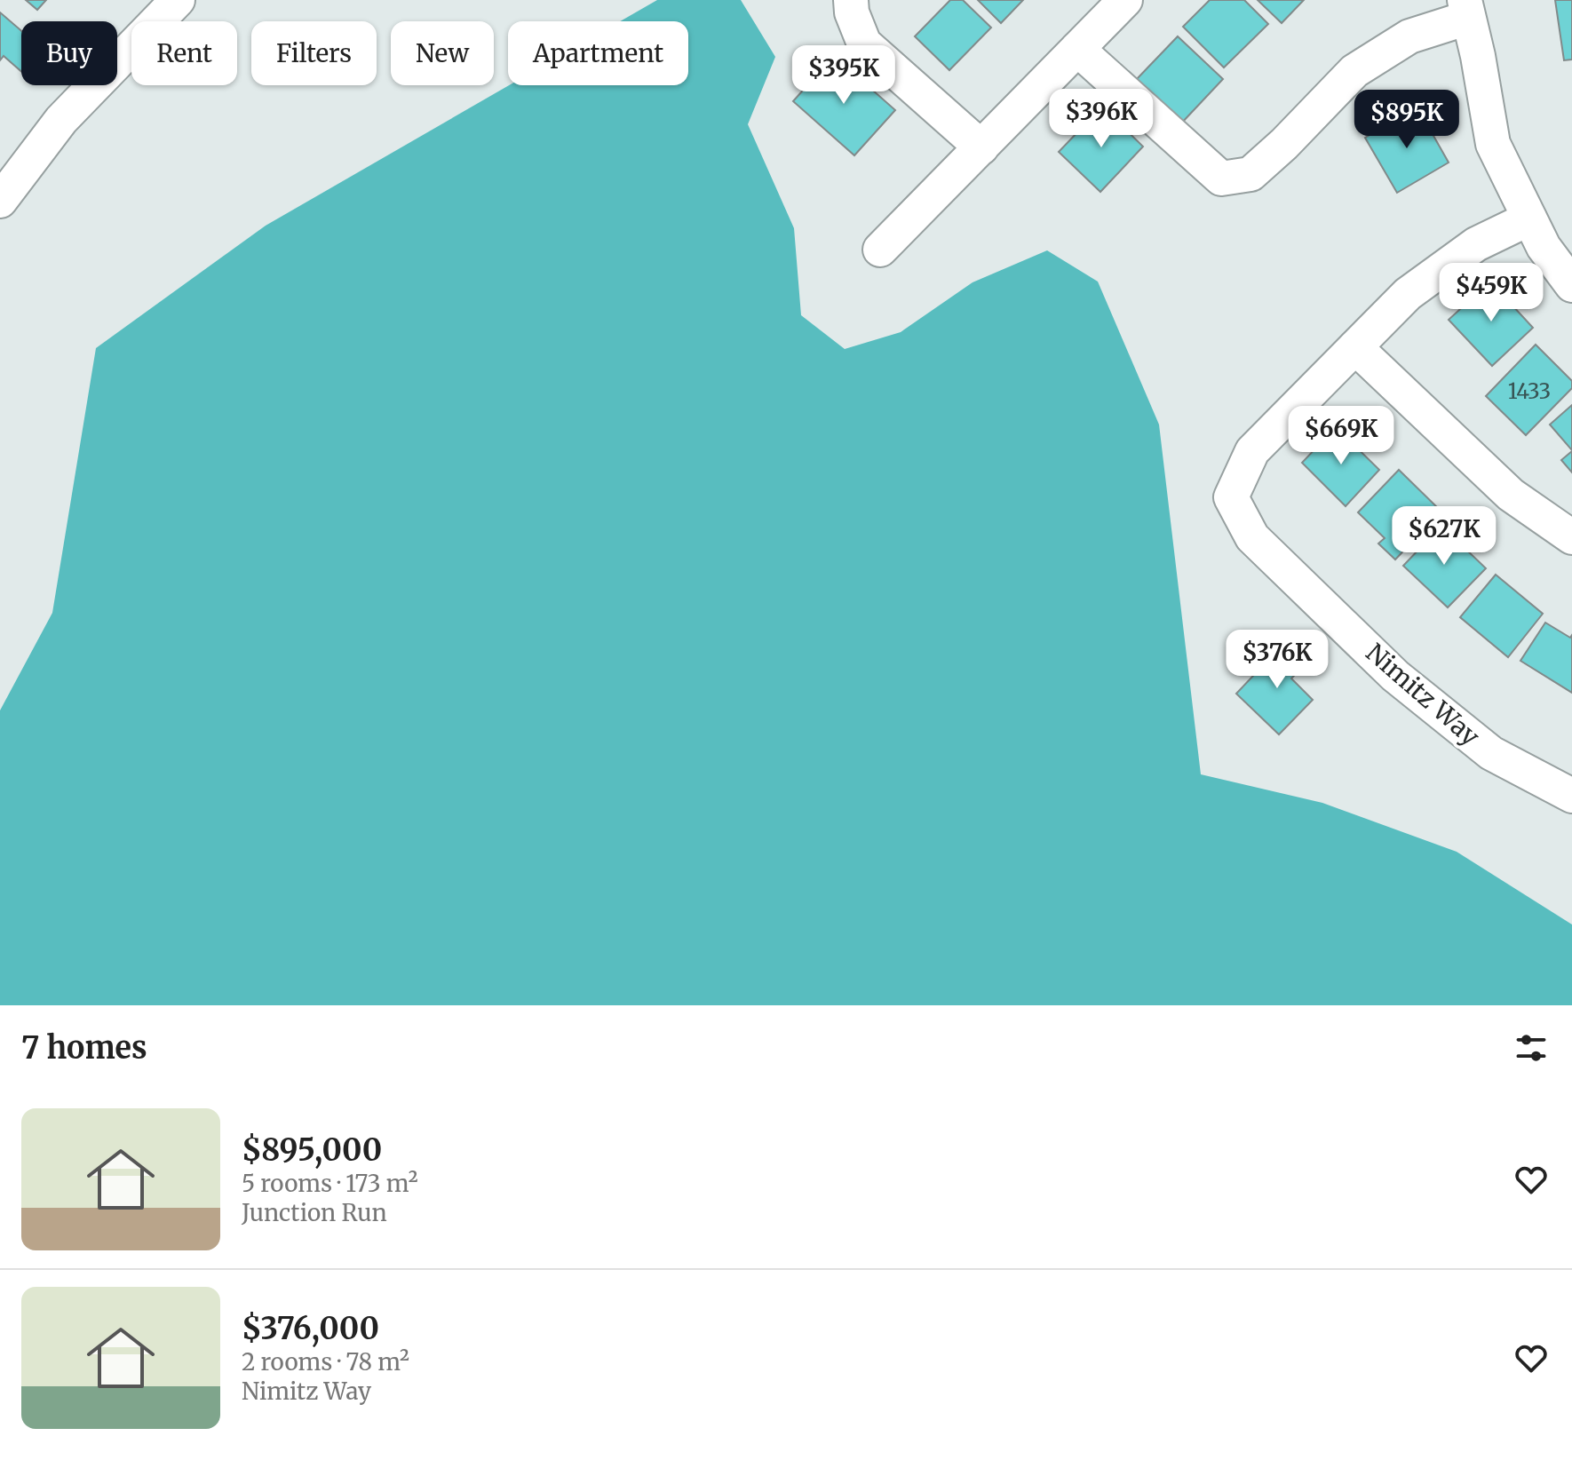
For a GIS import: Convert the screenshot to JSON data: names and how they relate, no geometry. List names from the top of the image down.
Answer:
{
  "streets": {
    "street": ["Nimitz Way"]
  },
  "house_numbers": ["1433"],
  "page": {
    "chip": [
      "Buy",
      "Rent",
      "Filters",
      "New",
      "Apartment"
    ],
    "price": [
      "$395K",
      "$396K",
      "$895K",
      "$459K",
      "$669K",
      "$627K",
      "$376K"
    ],
    "heading": "7 homes",
    "list": [
      {
        "name": "$895,000",
        "note": "5 rooms · 173 m² · Junction Run"
      },
      {
        "name": "$376,000",
        "note": "2 rooms · 78 m² · Nimitz Way"
      }
    ]
  }
}
